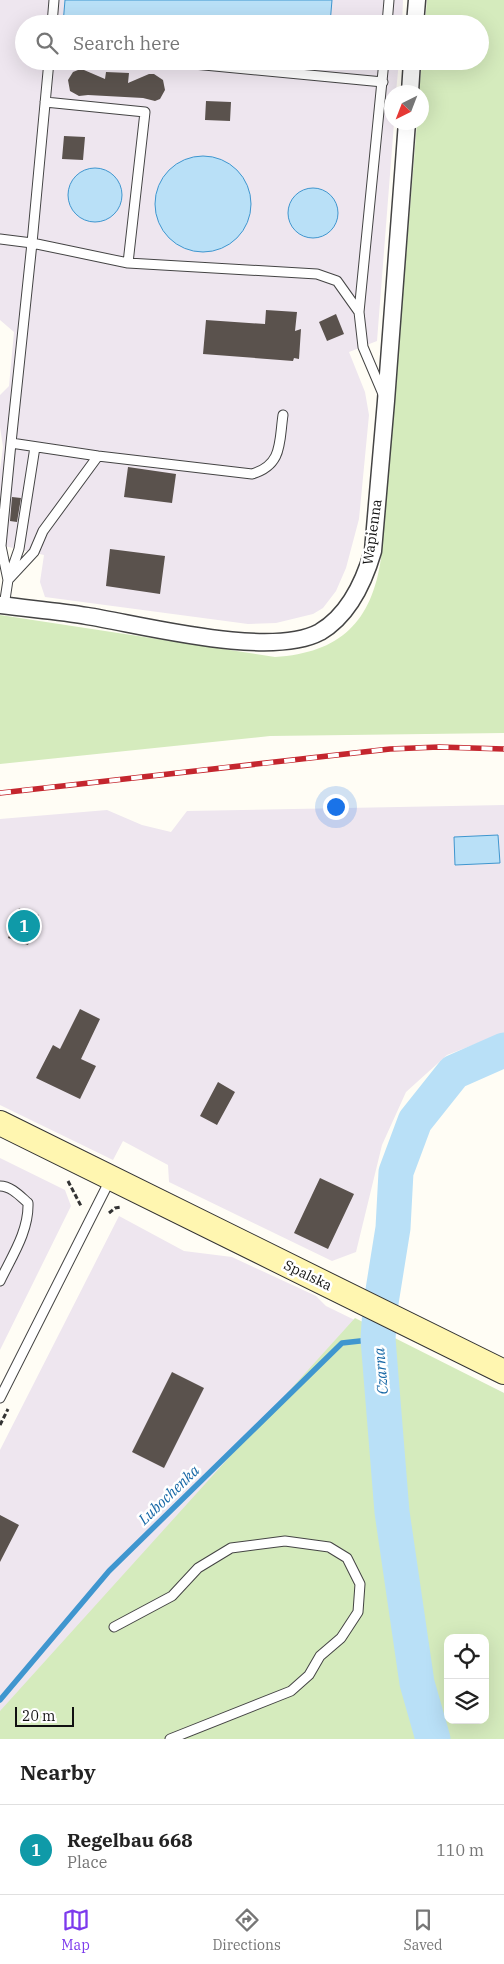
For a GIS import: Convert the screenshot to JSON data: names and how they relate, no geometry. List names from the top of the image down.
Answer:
{
  "streets": {
    "street": ["Wapienna", "Spalska"]
  },
  "water": ["Czarna", "Lubochenka"],
  "scale_bar": "20 m",
  "north": "bottom left",
  "page": {
    "search": "Search here",
    "pins": "1",
    "scale": "20 m",
    "heading": "Nearby",
    "list": [
      {
        "mark": "1",
        "name": "Regelbau 668",
        "note": "Place",
        "value": "110 m"
      }
    ],
    "nav": ["Map", "Directions", "Saved"]
  }
}
